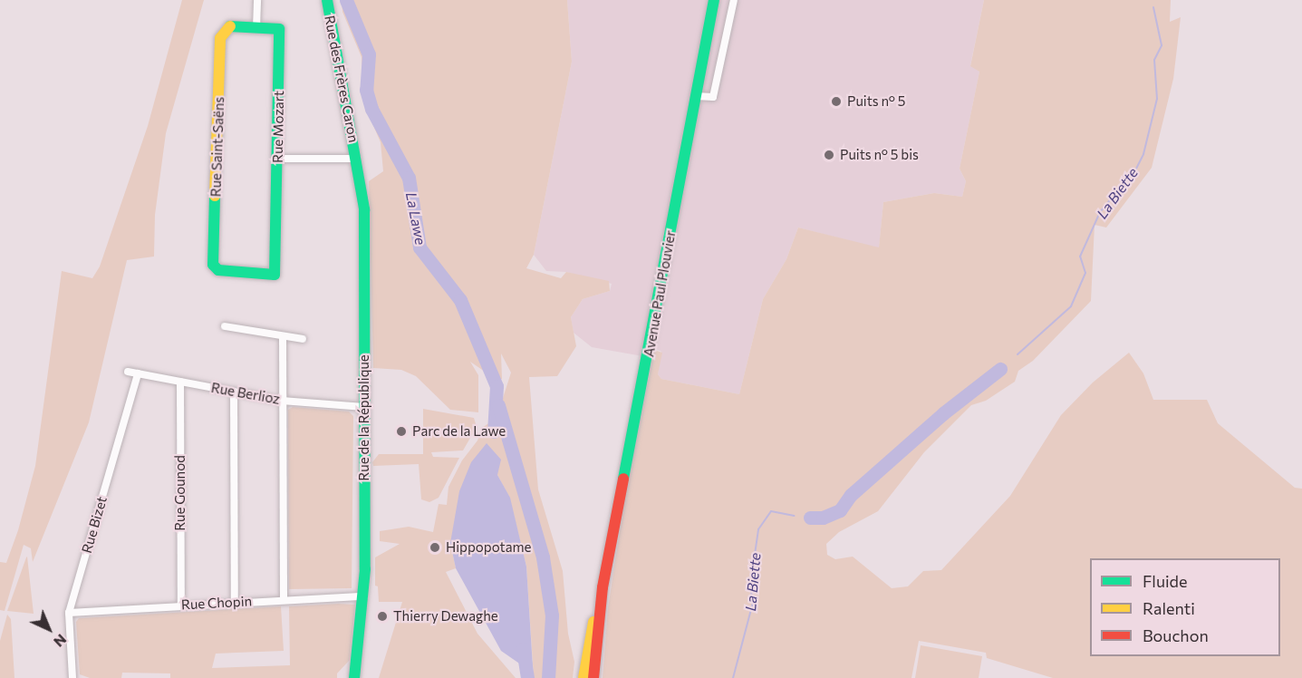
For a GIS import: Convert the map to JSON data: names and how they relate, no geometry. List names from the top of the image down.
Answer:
{
  "streets": {
    "main road": [
      "Rue des Frères Caron",
      "Rue Mozart",
      "Rue Saint-Saëns",
      "Avenue Paul Plouvier",
      "Rue de la République"
    ],
    "street": [
      "Rue Berlioz",
      "Rue Gounod",
      "Rue Bizet",
      "Rue Chopin"
    ]
  },
  "crossings": [
    ["Rue des Frères Caron", "Rue de la République"],
    ["Rue Mozart", "Rue Saint-Saëns"],
    ["Rue Berlioz", "Rue de la République"],
    ["Rue Berlioz", "Rue Gounod"],
    ["Rue Berlioz", "Rue Bizet"],
    ["Rue de la République", "Rue Chopin"],
    ["Rue Gounod", "Rue Chopin"],
    ["Rue Bizet", "Rue Chopin"]
  ],
  "water": ["La Biette", "La Lawe"],
  "places": [
    "Puits n° 5",
    "Puits n° 5 bis",
    "Parc de la Lawe",
    "Hippopotame",
    "Thierry Dewaghe"
  ],
  "legend": ["Fluide", "Ralenti", "Bouchon"],
  "north": "bottom right"
}
